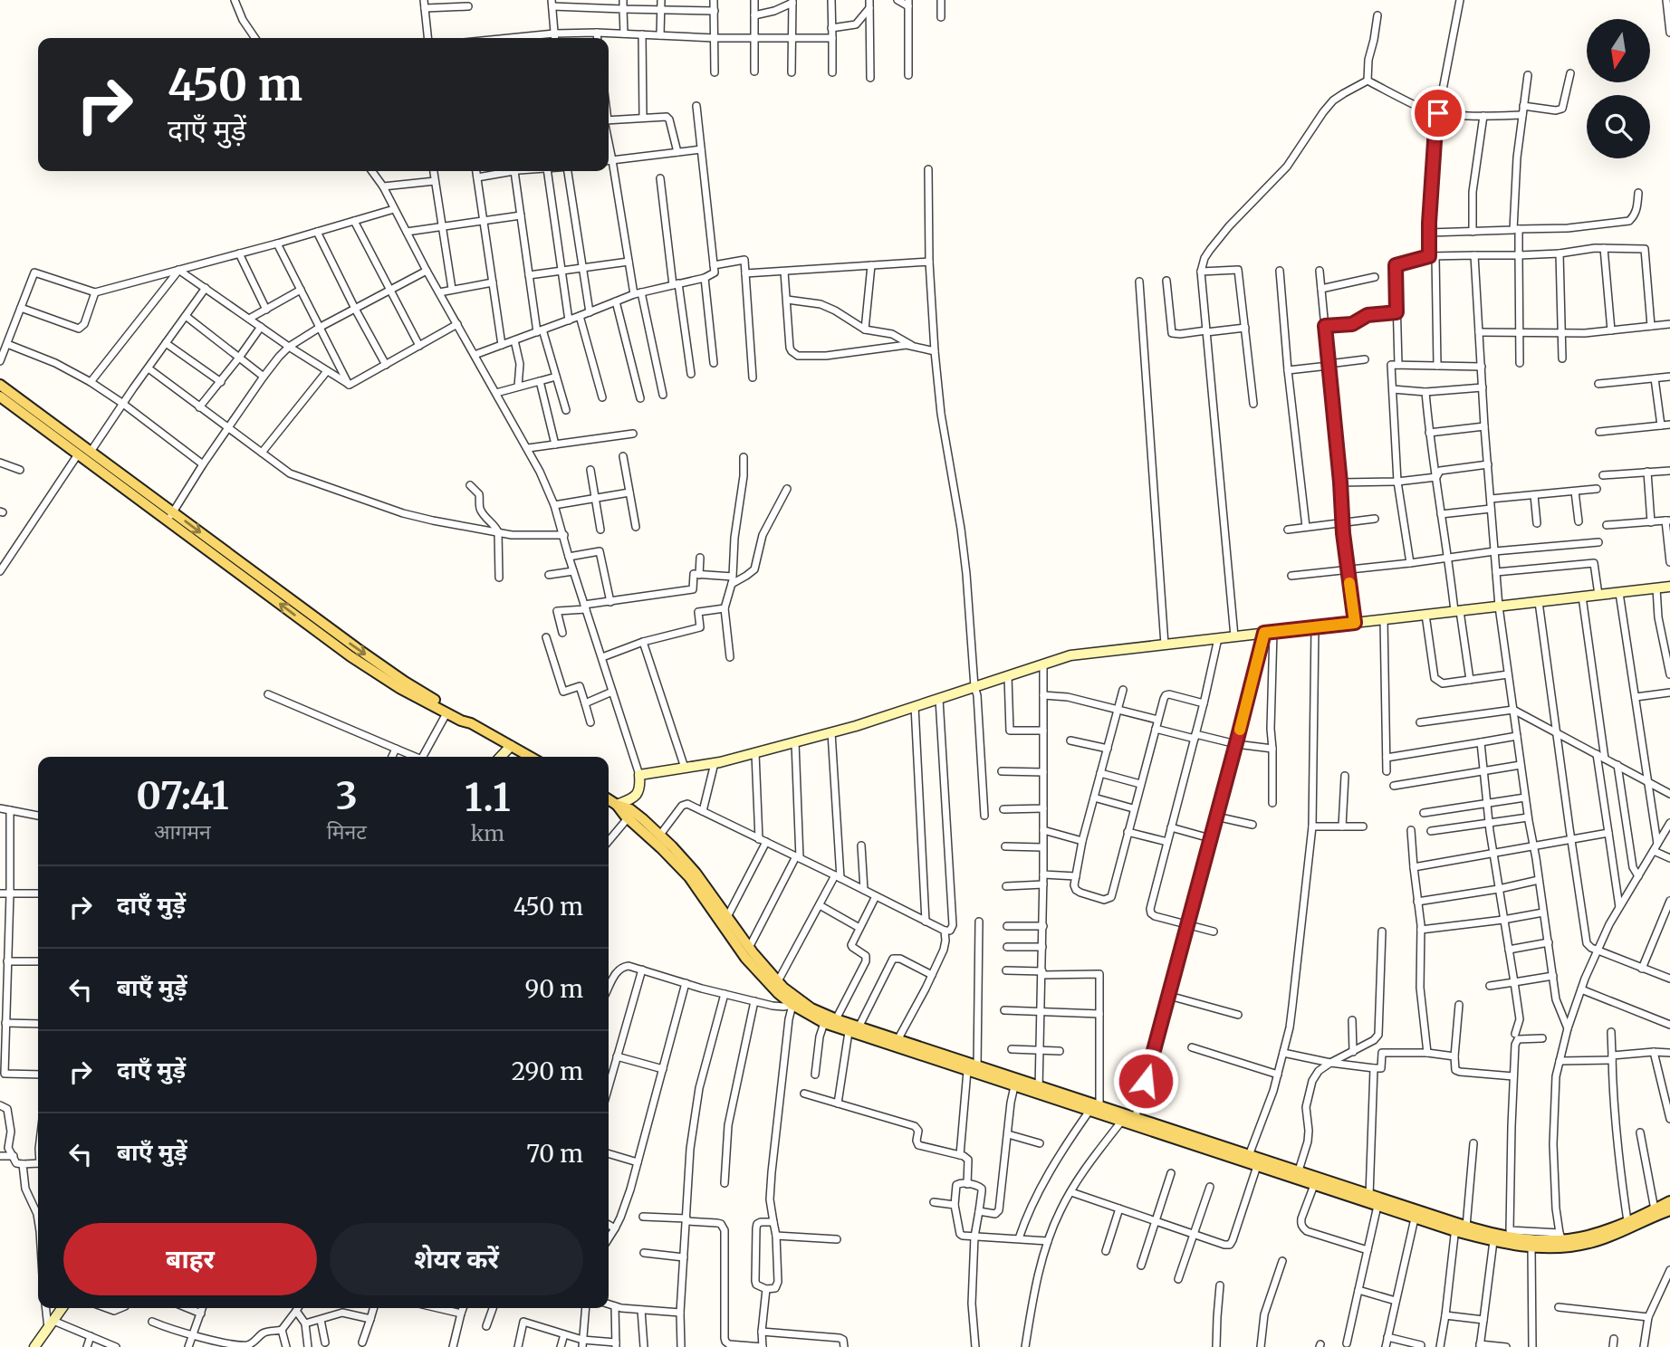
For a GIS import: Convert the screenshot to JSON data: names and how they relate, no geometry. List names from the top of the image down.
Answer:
{
  "north": "bottom",
  "page": {
    "turn": ["450 m", "दाएँ मुड़ें"],
    "eta": [
      "07:41",
      "आगमन",
      "3",
      "मिनट",
      "1.1",
      "km"
    ],
    "list": [
      {
        "name": "दाएँ मुड़ें",
        "value": "450 m"
      },
      {
        "name": "बाएँ मुड़ें",
        "value": "90 m"
      },
      {
        "name": "दाएँ मुड़ें",
        "value": "290 m"
      },
      {
        "name": "बाएँ मुड़ें",
        "value": "70 m"
      }
    ],
    "buttons": ["बाहर", "शेयर करें"]
  }
}
